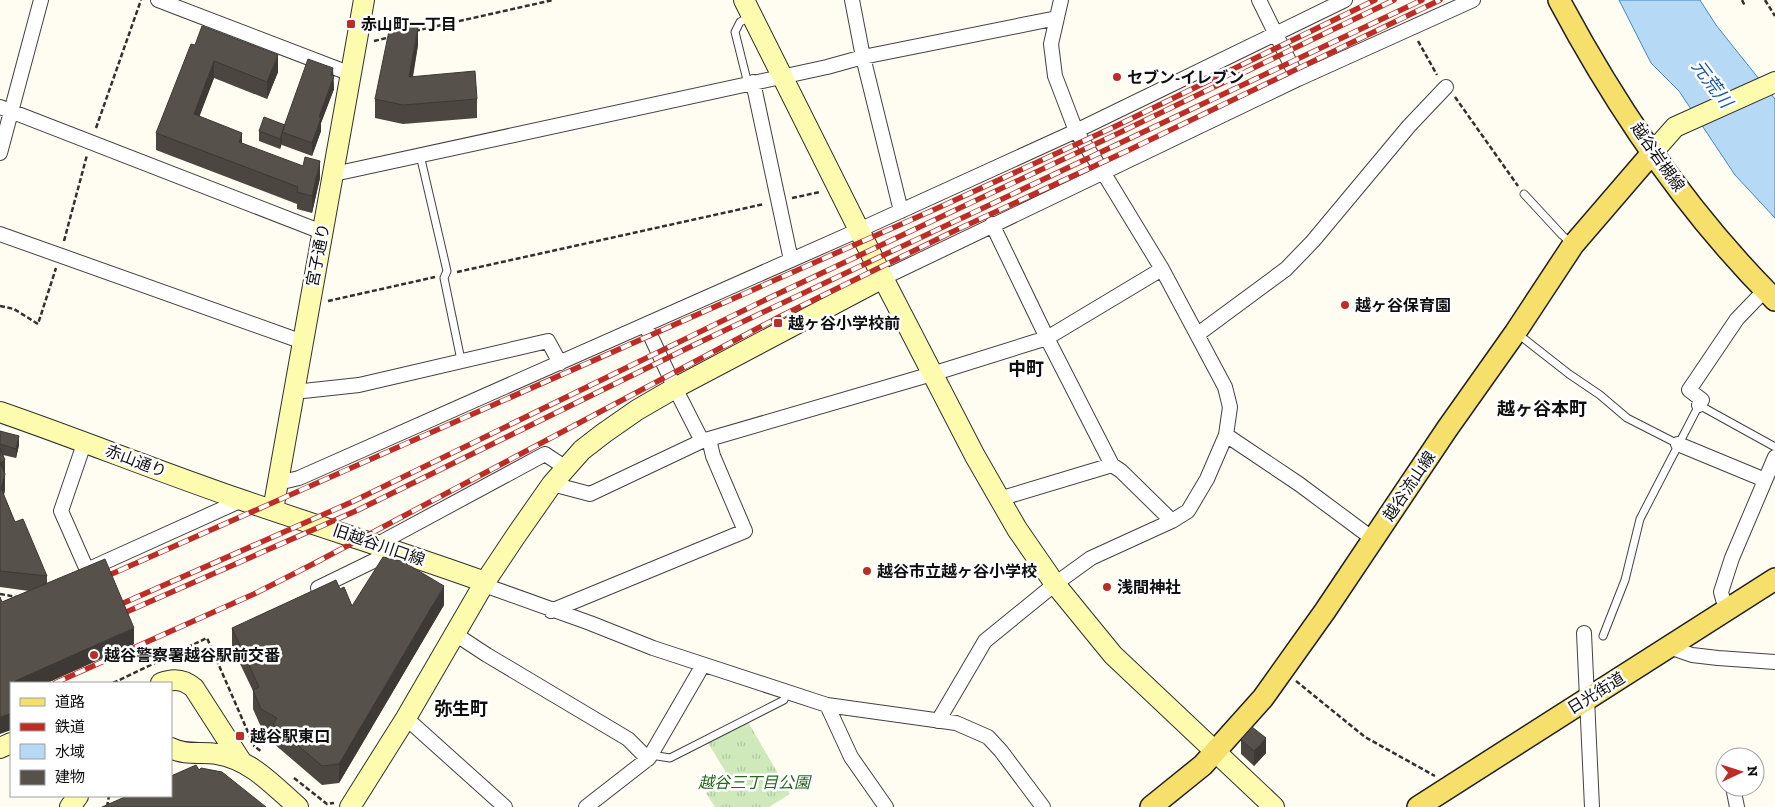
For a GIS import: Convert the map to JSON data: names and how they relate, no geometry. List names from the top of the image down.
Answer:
{
  "streets": {
    "main road": ["越谷岩槻線", "越谷流山線", "日光街道"],
    "street": ["宮子通り", "赤山通り", "旧越谷川口線"]
  },
  "crossings": [
    ["越谷岩槻線", "越谷流山線"],
    ["宮子通り", "赤山通り"],
    ["宮子通り", "旧越谷川口線"],
    ["赤山通り", "旧越谷川口線"]
  ],
  "districts": ["中町", "越ヶ谷本町", "弥生町"],
  "water": ["元荒川"],
  "parks": ["越谷三丁目公園"],
  "places": {
    "transit": ["赤山町一丁目", "越ヶ谷小学校前", "越谷駅東口"],
    "other": [
      "セブン-イレブン",
      "越ヶ谷保育園",
      "越谷市立越ヶ谷小学校",
      "浅間神社",
      "越谷警察署越谷駅前交番"
    ]
  },
  "legend": [
    "道路",
    "鉄道",
    "水域",
    "建物"
  ],
  "north": "right"
}
